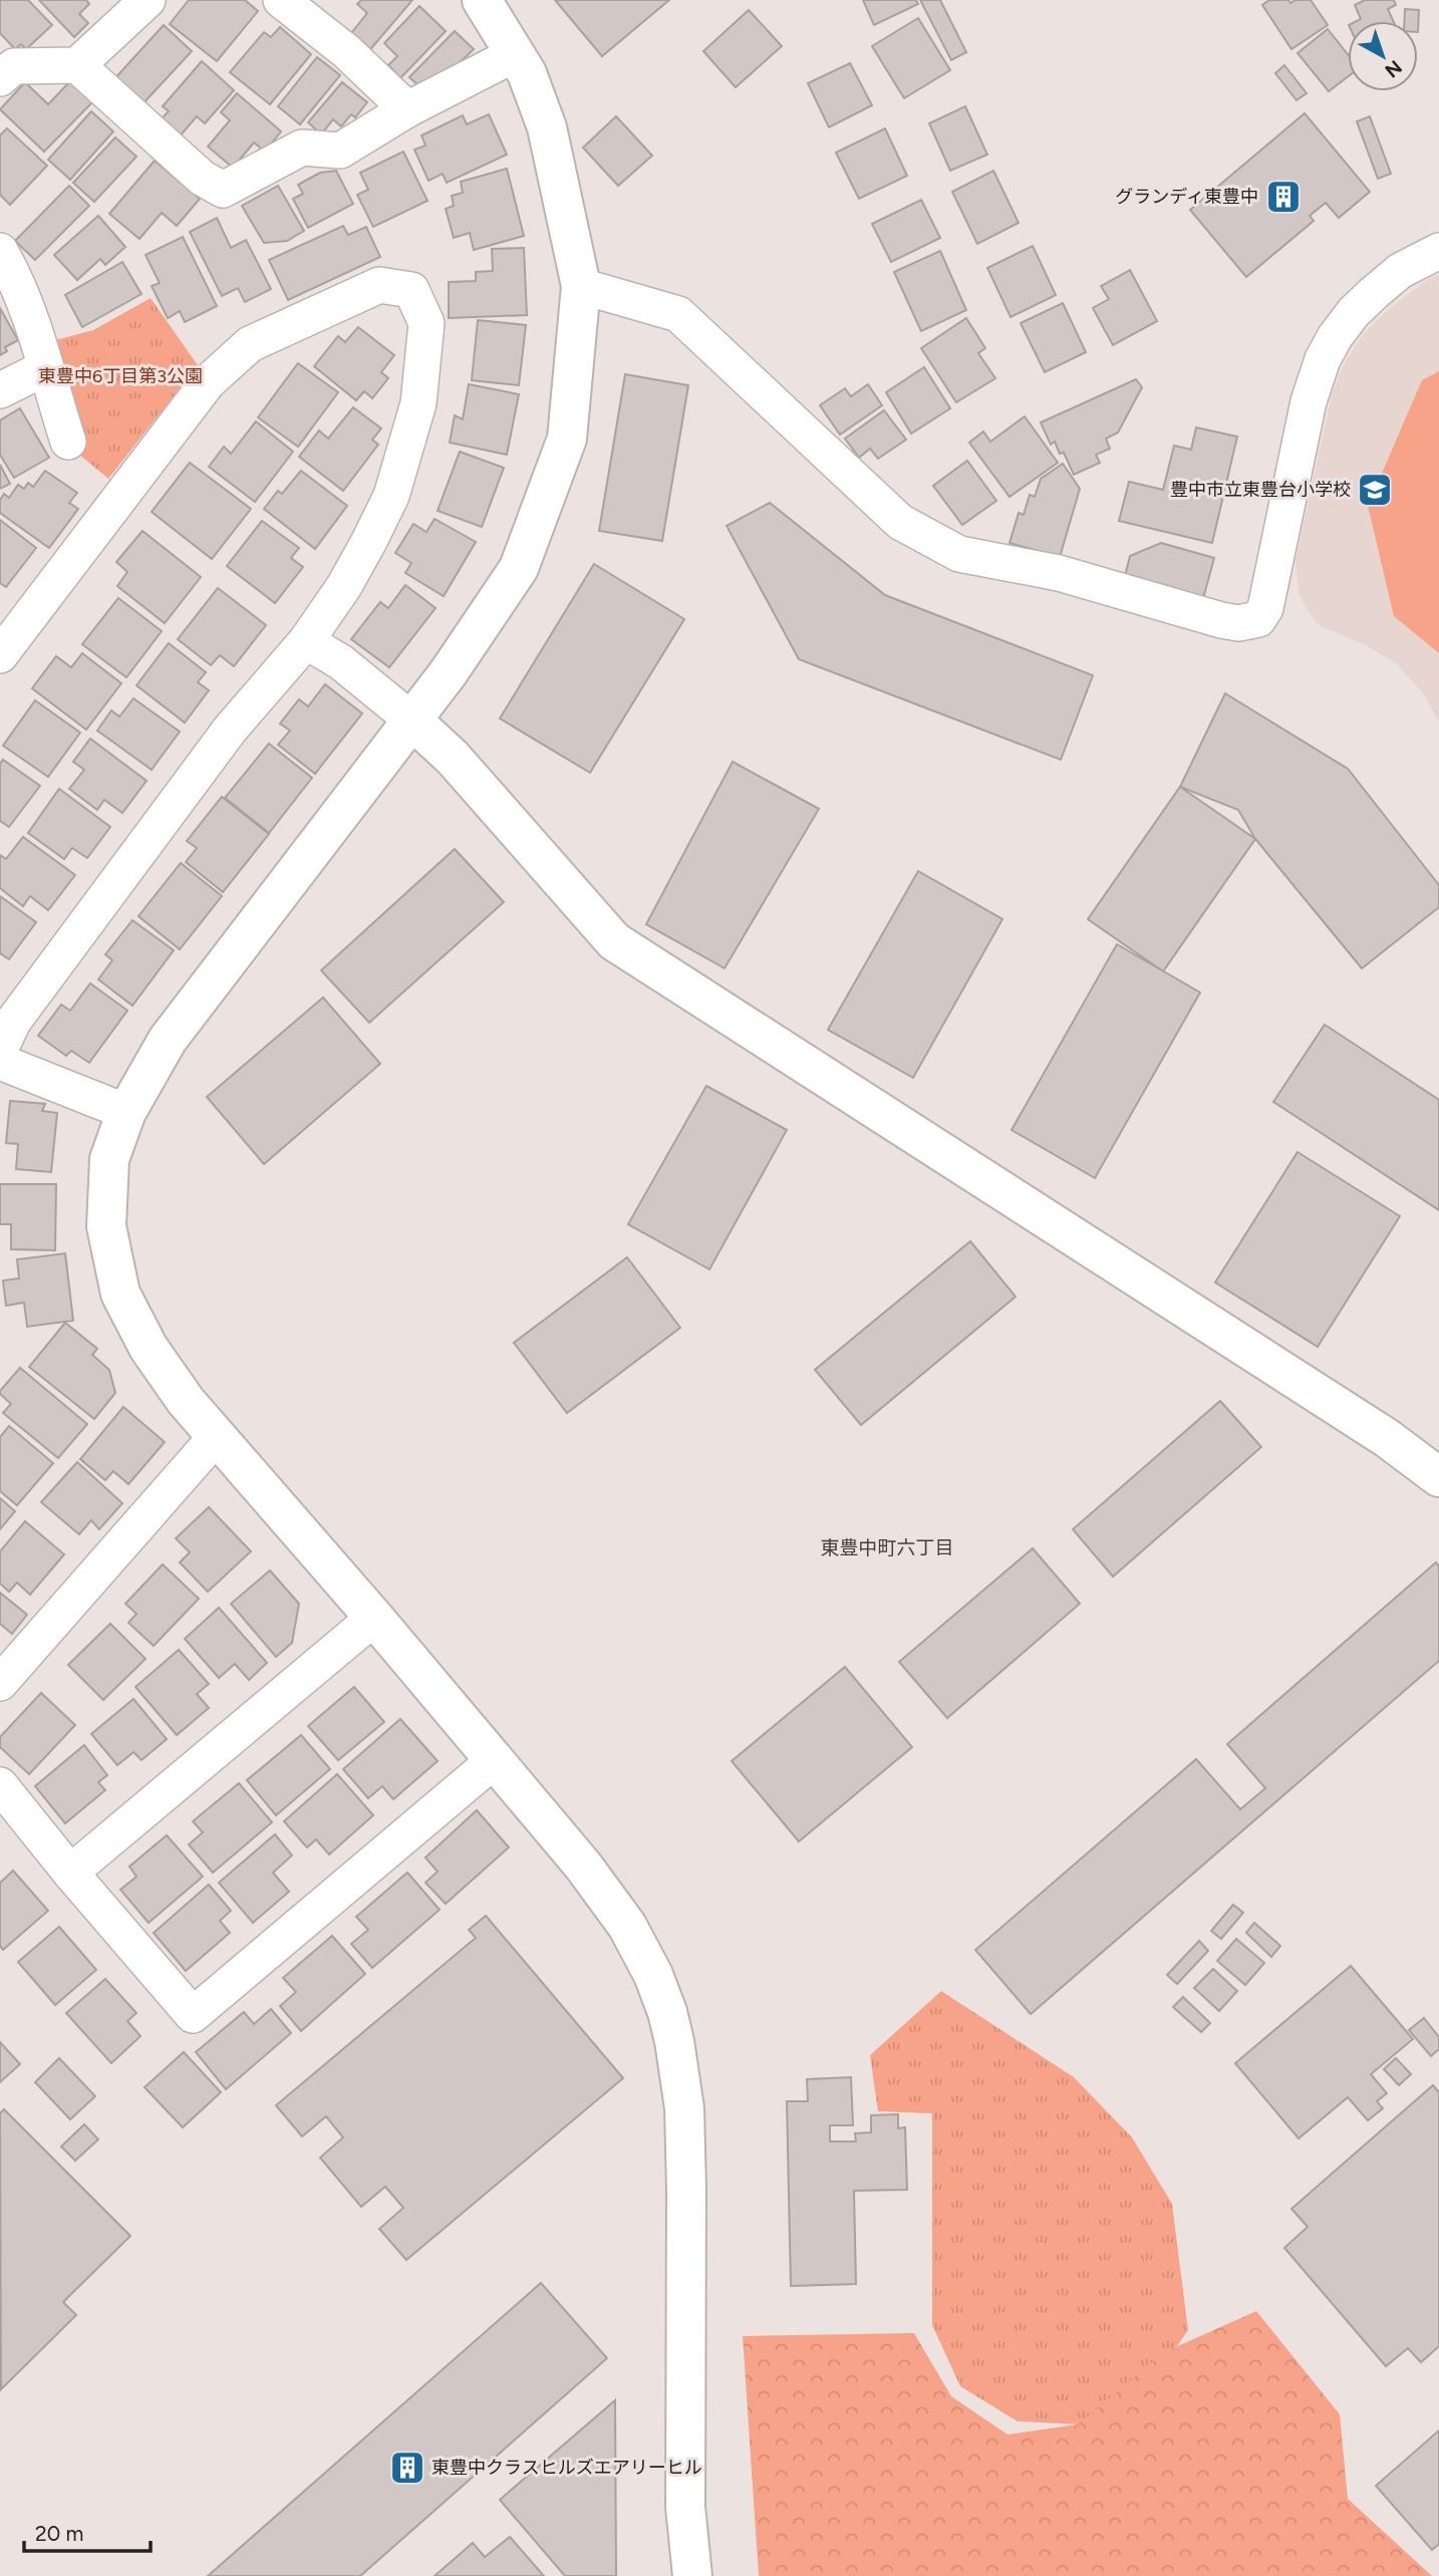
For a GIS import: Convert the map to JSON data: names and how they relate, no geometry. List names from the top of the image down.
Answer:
{
  "districts": ["東豊中町六丁目"],
  "parks": ["東豊中6丁目第3公園"],
  "places": {
    "building": ["グランディ東豊中", "東豊中クラスヒルズエアリーヒル"],
    "school or university": ["豊中市立東豊台小学校"]
  },
  "scale_bar": "20 m",
  "north": "bottom right"
}
